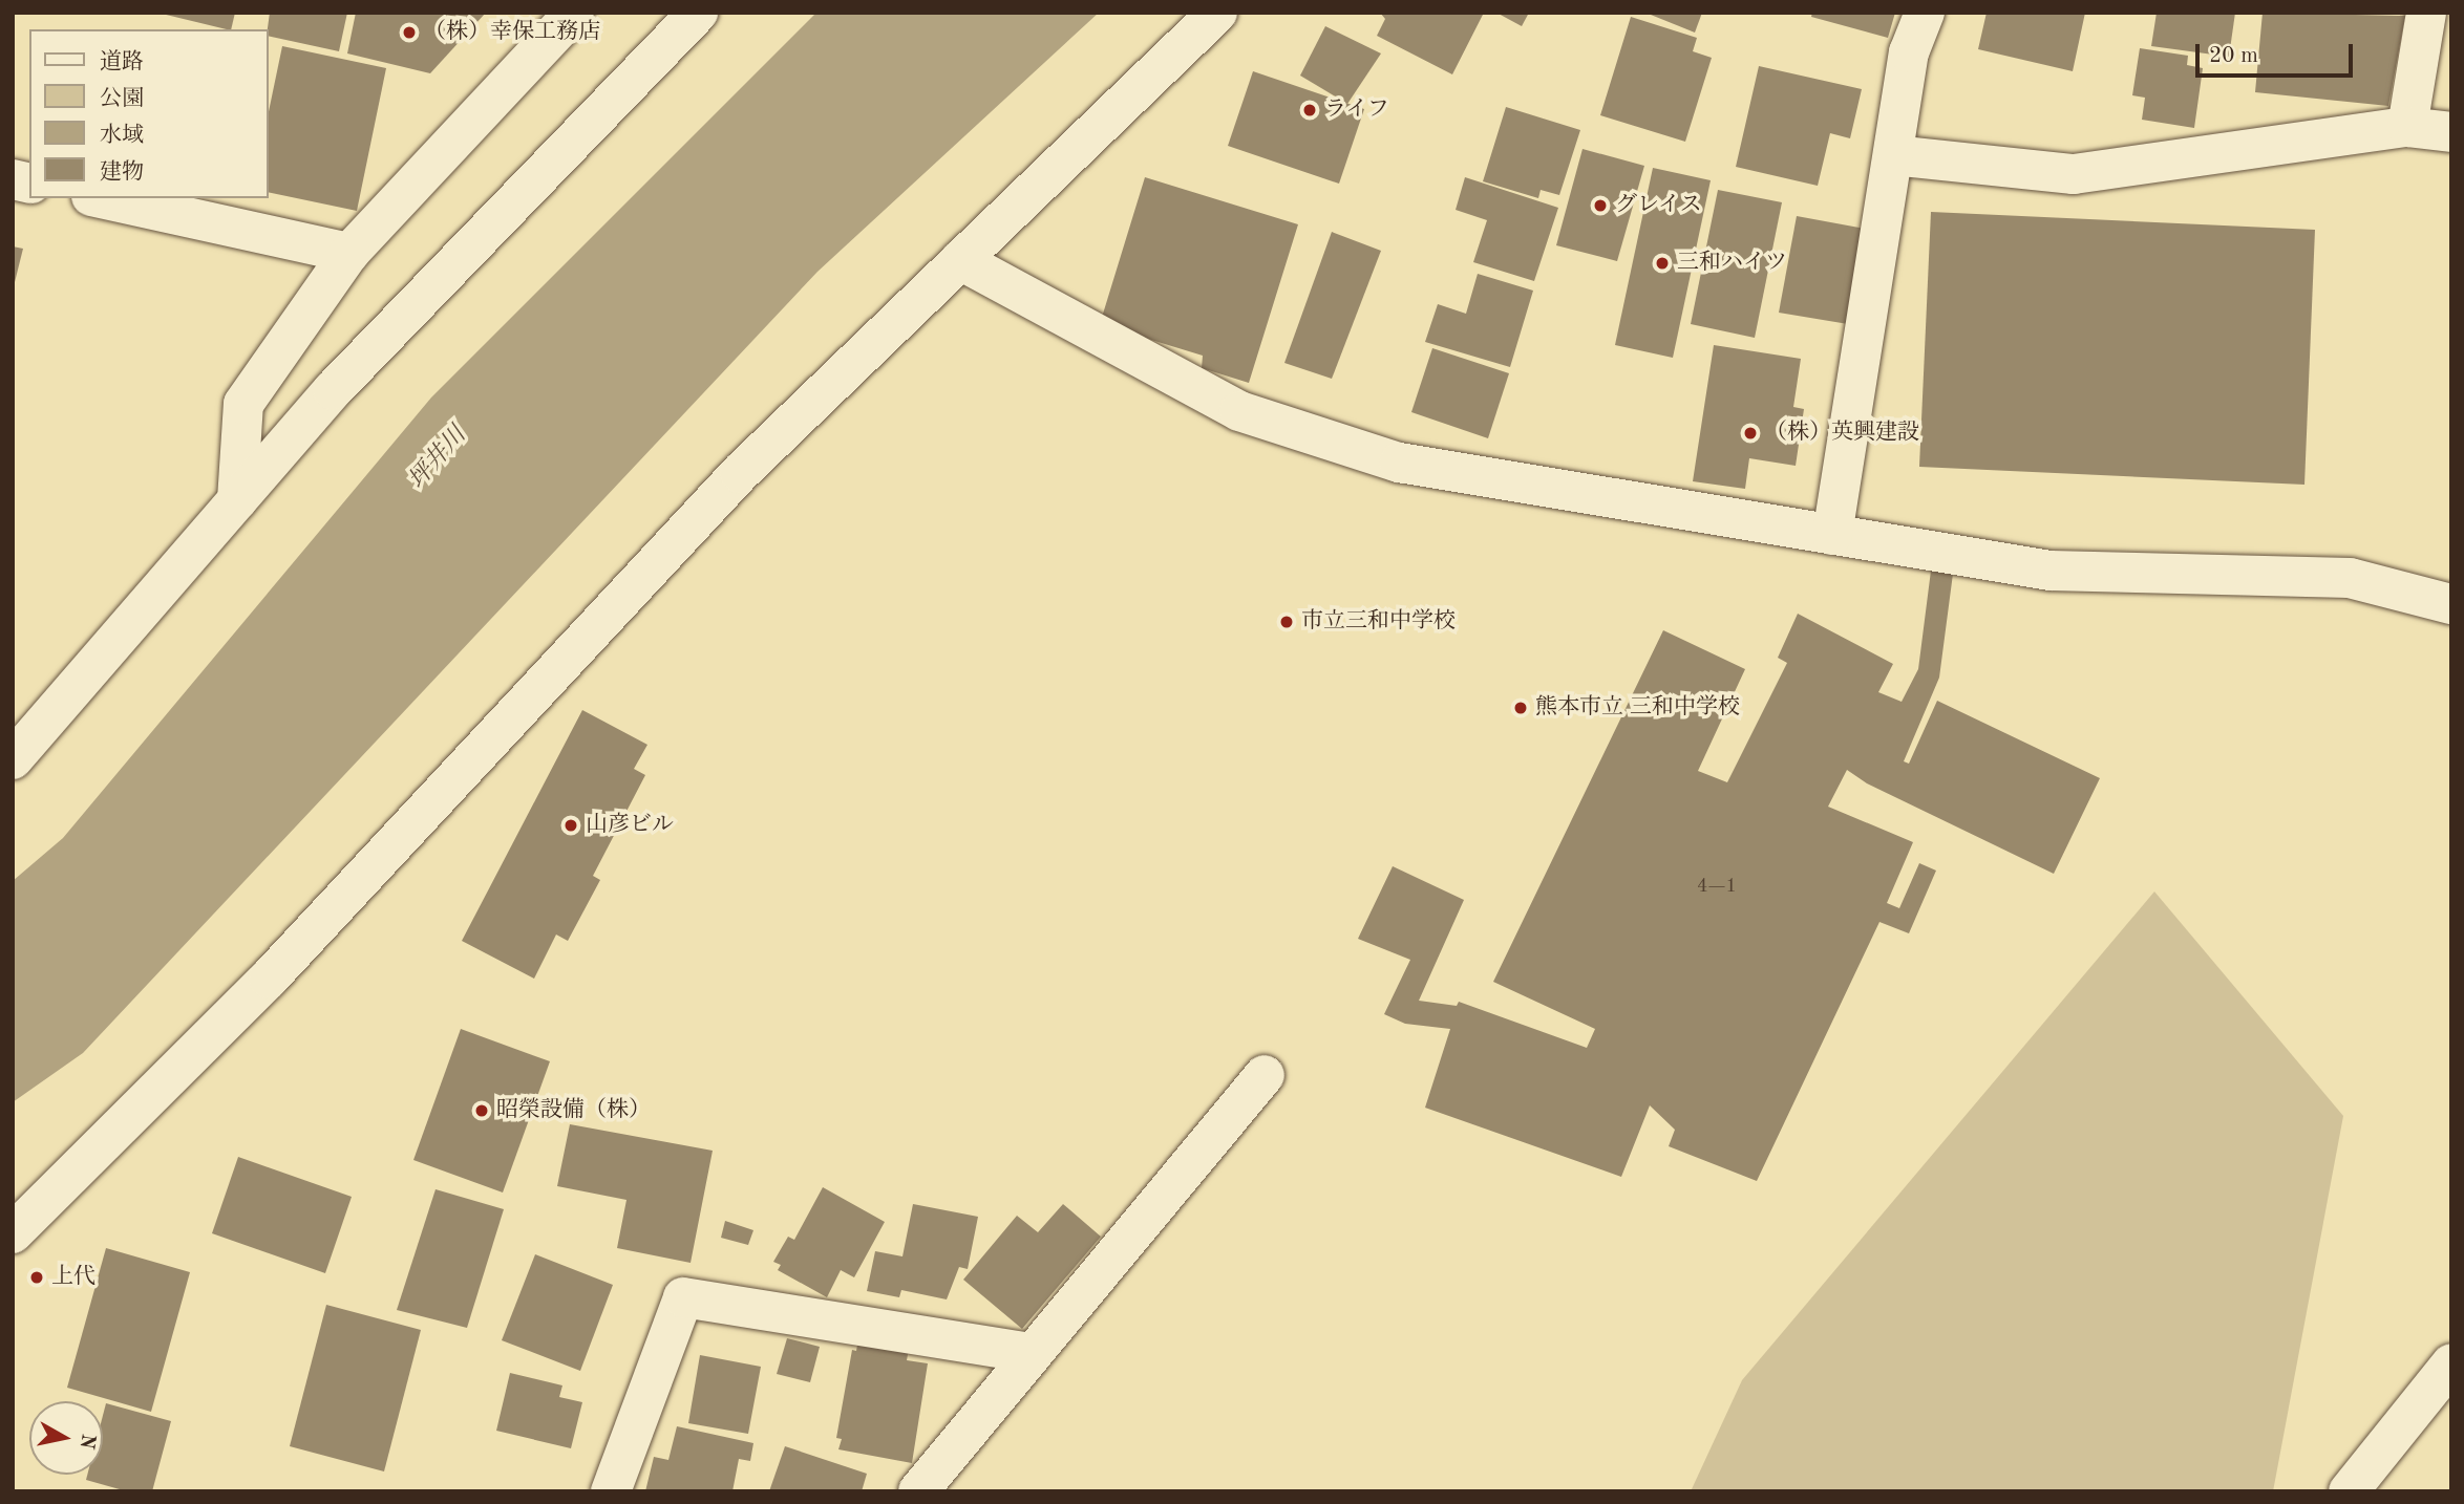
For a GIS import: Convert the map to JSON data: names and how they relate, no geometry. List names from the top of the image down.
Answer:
{
  "water": ["坪井川"],
  "places": [
    "（株）幸保工務店",
    "ライフ",
    "グレイス",
    "三和ハイツ",
    "（株）英興建設",
    "市立三和中学校",
    "熊本市立 三和中学校",
    "山彦ビル",
    "昭榮設備（株）",
    "上代"
  ],
  "house_numbers": ["4−1"],
  "legend": [
    "道路",
    "公園",
    "水域",
    "建物"
  ],
  "scale_bar": "20 m",
  "north": "right"
}
